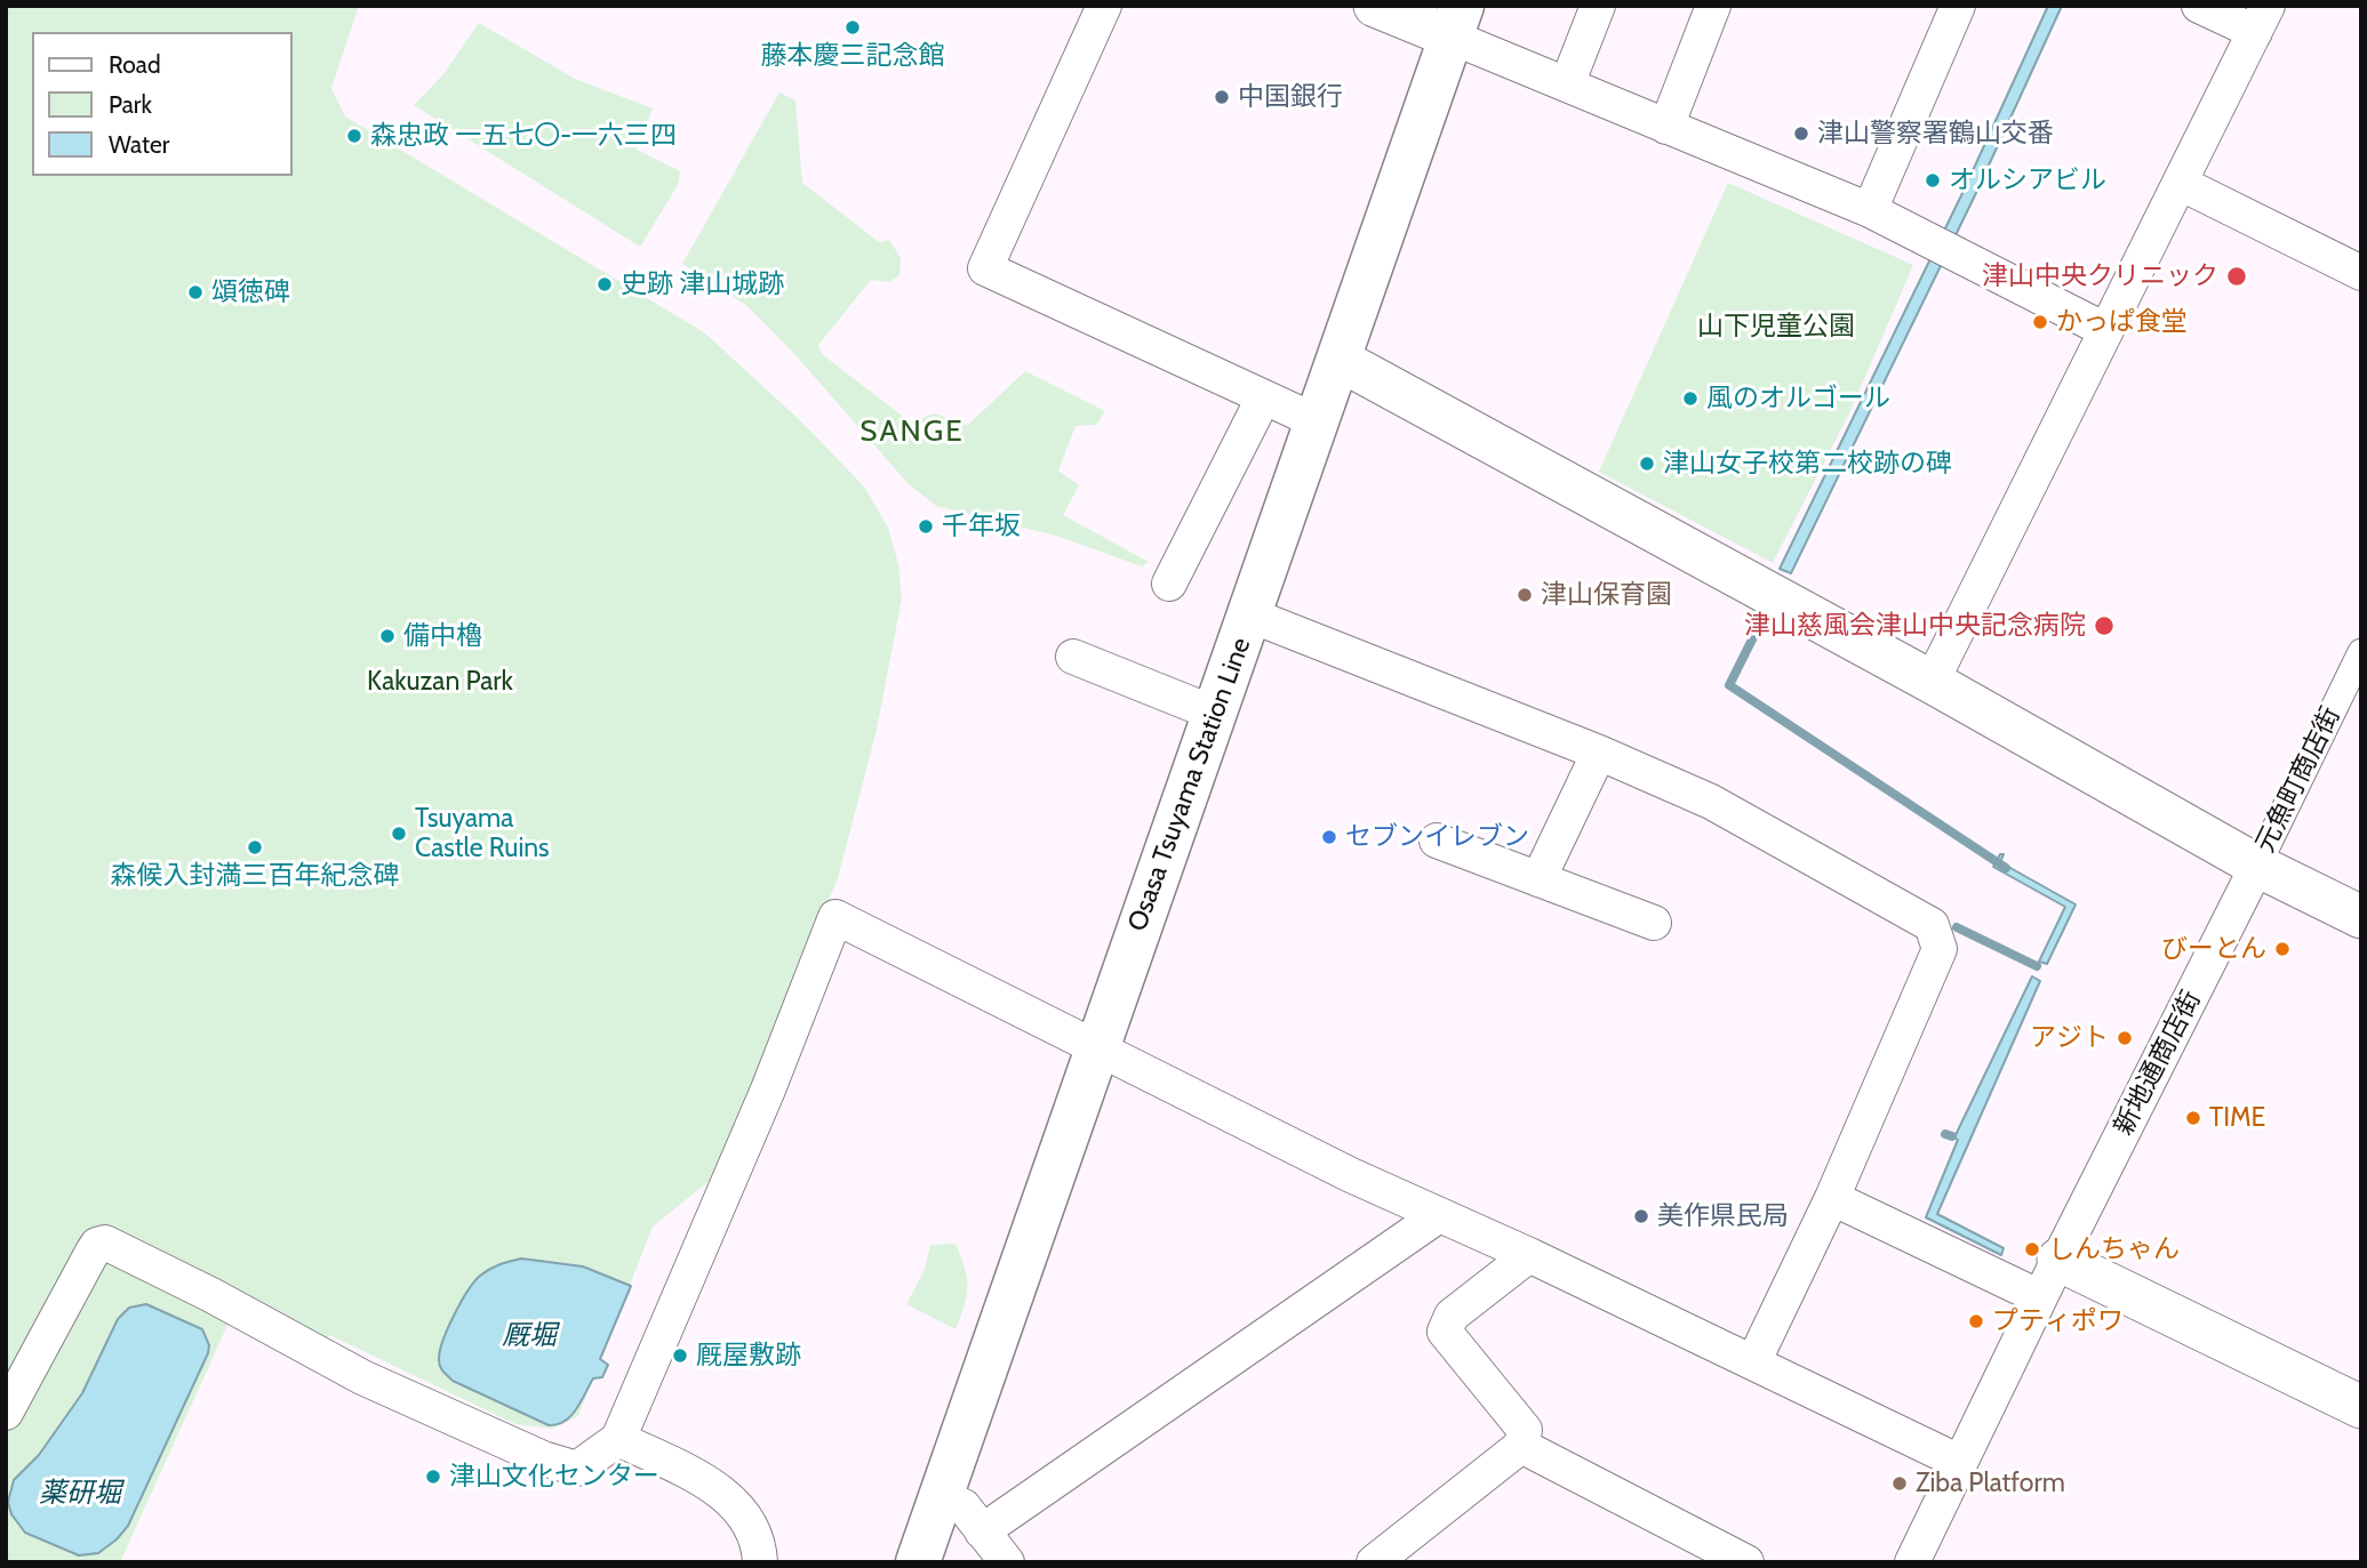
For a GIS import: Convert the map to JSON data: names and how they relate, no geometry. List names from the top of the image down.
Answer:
{
  "streets": {
    "main road": ["Osasa Tsuyama Station Line"],
    "street": ["元魚町商店街", "新地通商店街"]
  },
  "crossings": [
    ["元魚町商店街", "新地通商店街"]
  ],
  "districts": ["SANGE"],
  "water": ["厩堀", "薬研堀"],
  "parks": ["山下児童公園", "Kakuzan Park"],
  "places": [
    "藤本慶三記念館",
    "中国銀行",
    "津山警察署鶴山交番",
    "森忠政 一五七〇-一六三四",
    "オルシアビル",
    "津山中央クリニック",
    "史跡 津山城跡",
    "頌徳碑",
    "かっぱ食堂",
    "風のオルゴール",
    "津山女子校第二校跡の碑",
    "千年坂",
    "津山保育園",
    "津山慈風会津山中央記念病院",
    "備中櫓",
    "Tsuyama Castle Ruins",
    "セブンイレブン",
    "森候入封満三百年紀念碑",
    "びーとん",
    "アジト",
    "TIME",
    "美作県民局",
    "しんちゃん",
    "プティポワ",
    "厩屋敷跡",
    "津山文化センター",
    "Ziba Platform"
  ],
  "legend": ["Road", "Park", "Water"]
}
